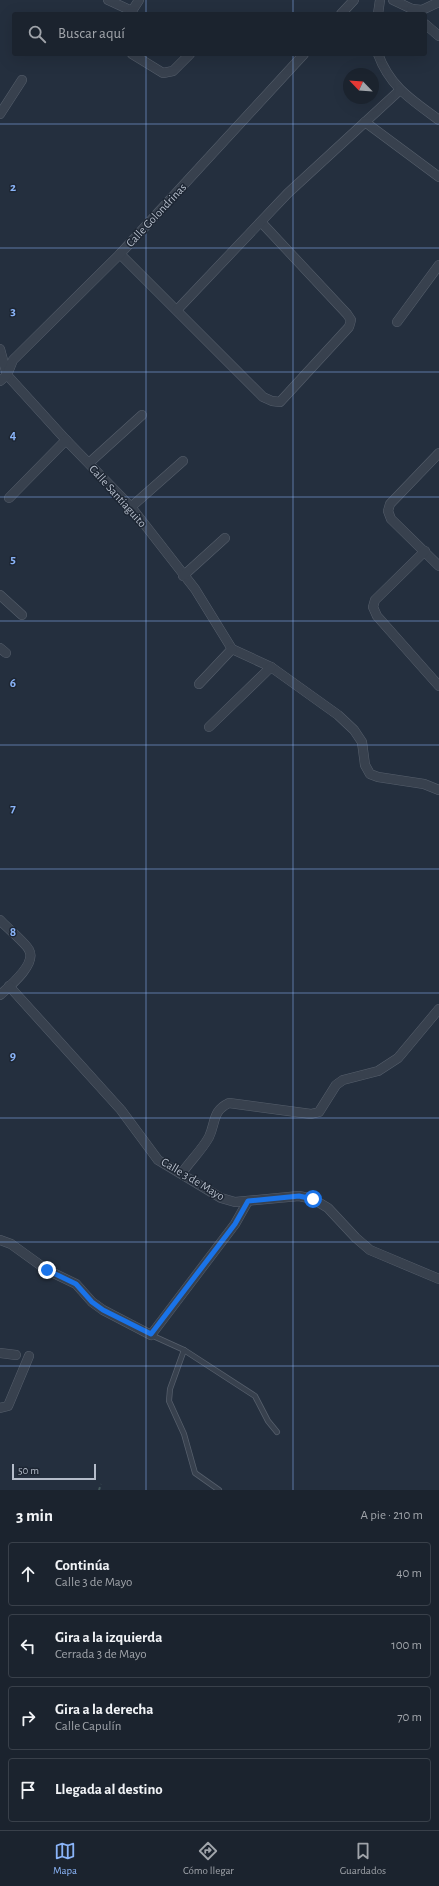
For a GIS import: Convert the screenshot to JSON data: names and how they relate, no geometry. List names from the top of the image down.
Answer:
{
  "streets": {
    "street": ["Calle Golondrinas", "Calle Santiaguito", "Calle 3 de Mayo"]
  },
  "crossings": [
    ["Calle Golondrinas", "Calle Santiaguito"]
  ],
  "scale_bar": "50 m",
  "north": "top left",
  "page": {
    "search": "Buscar aquí",
    "scale": "50 m",
    "heading": ["3 min", "A pie · 210 m"],
    "list": [
      ["Continúa", "Calle 3 de Mayo", "40 m"],
      ["Gira a la izquierda", "Cerrada 3 de Mayo", "100 m"],
      ["Gira a la derecha", "Calle Capulín", "70 m"],
      "Llegada al destino"
    ],
    "nav": ["Mapa", "Cómo llegar", "Guardados"]
  },
  "grid": {
    "rows": [
      "2",
      "3",
      "4",
      "5",
      "6",
      "7",
      "8",
      "9"
    ]
  }
}
